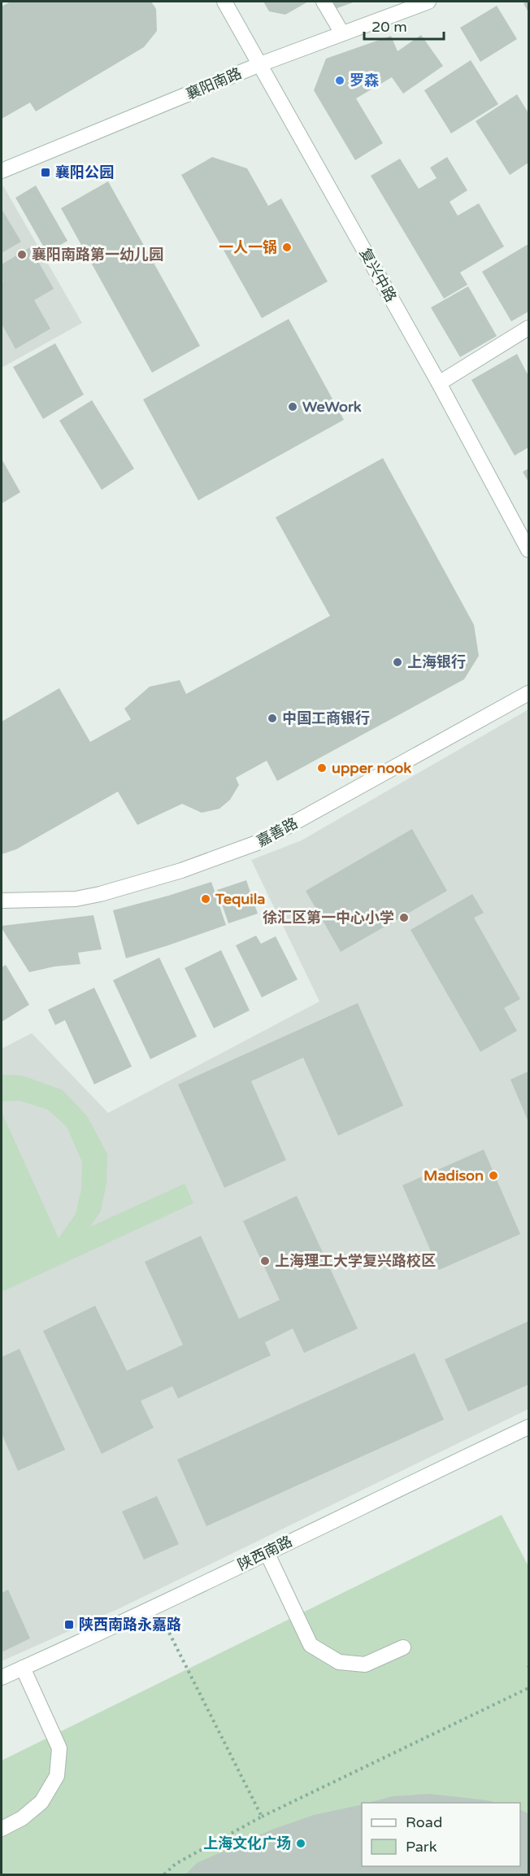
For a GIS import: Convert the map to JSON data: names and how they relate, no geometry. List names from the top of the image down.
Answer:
{
  "streets": {
    "main road": [
      "襄阳南路",
      "复兴中路",
      "嘉善路",
      "陕西南路"
    ]
  },
  "crossings": [
    ["襄阳南路", "复兴中路"]
  ],
  "places": {
    "other": [
      "罗森",
      "一人一锅",
      "襄阳南路第一幼儿园",
      "WeWork",
      "上海银行",
      "中国工商银行",
      "upper nook",
      "Tequila",
      "徐汇区第一中心小学",
      "Madison",
      "上海理工大学复兴路校区",
      "上海文化广场"
    ],
    "transit": ["襄阳公园", "陕西南路永嘉路"]
  },
  "legend": ["Road", "Park"],
  "scale_bar": "20 m"
}
